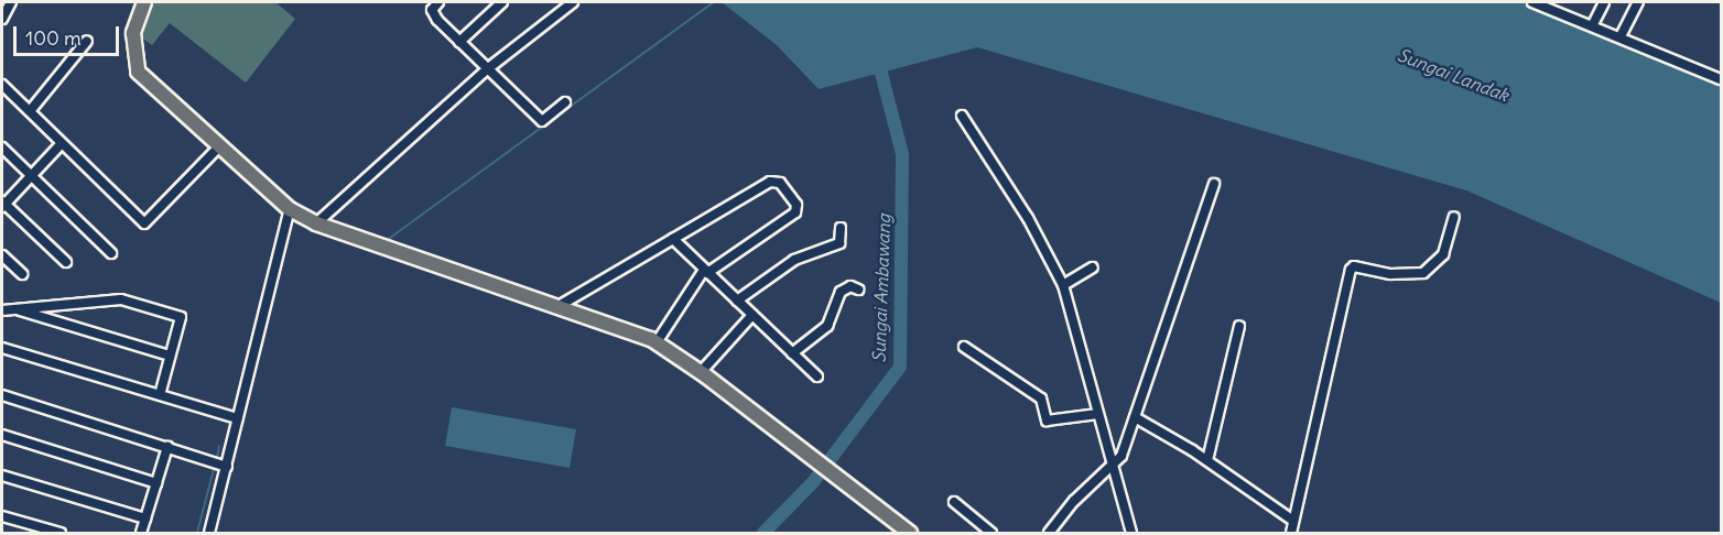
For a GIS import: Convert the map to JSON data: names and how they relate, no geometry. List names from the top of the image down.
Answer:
{
  "water": ["Sungai Landak", "Sungai Ambawang"],
  "scale_bar": "100 m"
}
